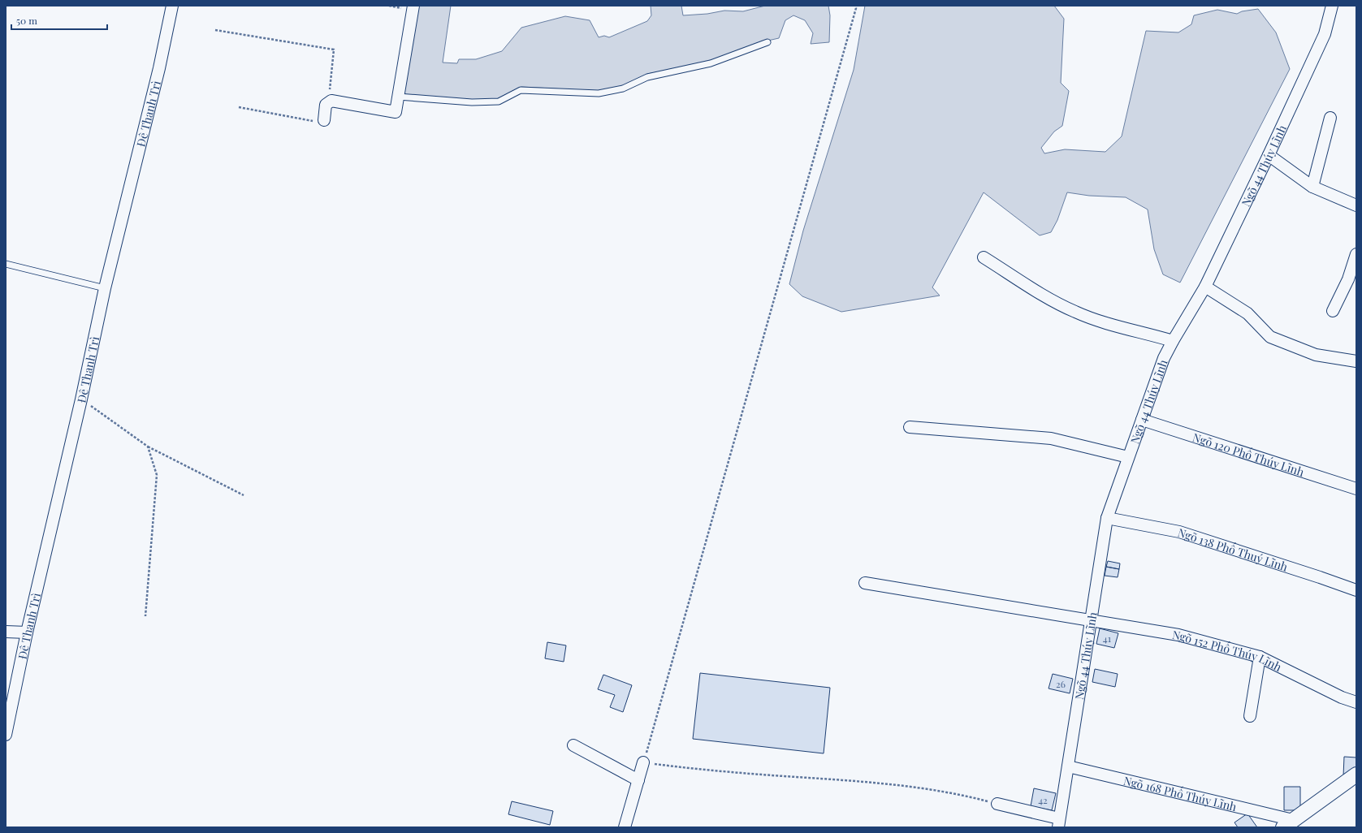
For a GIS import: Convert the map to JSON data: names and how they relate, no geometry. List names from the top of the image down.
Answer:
{
  "streets": {
    "street": [
      "Đê Thanh Trì",
      "Ngõ 44 Thúy Lĩnh",
      "Ngõ 120 Phố Thúy Lĩnh",
      "Ngõ 138 Phố Thuý Lĩnh",
      "Ngõ 152 Phố Thúy Lĩnh",
      "Ngõ 168 Phố Thúy Lĩnh"
    ]
  },
  "crossings": [
    ["Ngõ 44 Thúy Lĩnh", "Ngõ 120 Phố Thúy Lĩnh"],
    ["Ngõ 44 Thúy Lĩnh", "Ngõ 138 Phố Thuý Lĩnh"],
    ["Ngõ 44 Thúy Lĩnh", "Ngõ 152 Phố Thúy Lĩnh"],
    ["Ngõ 44 Thúy Lĩnh", "Ngõ 168 Phố Thúy Lĩnh"]
  ],
  "house_numbers": ["41", "26", "42"],
  "scale_bar": "50 m"
}
